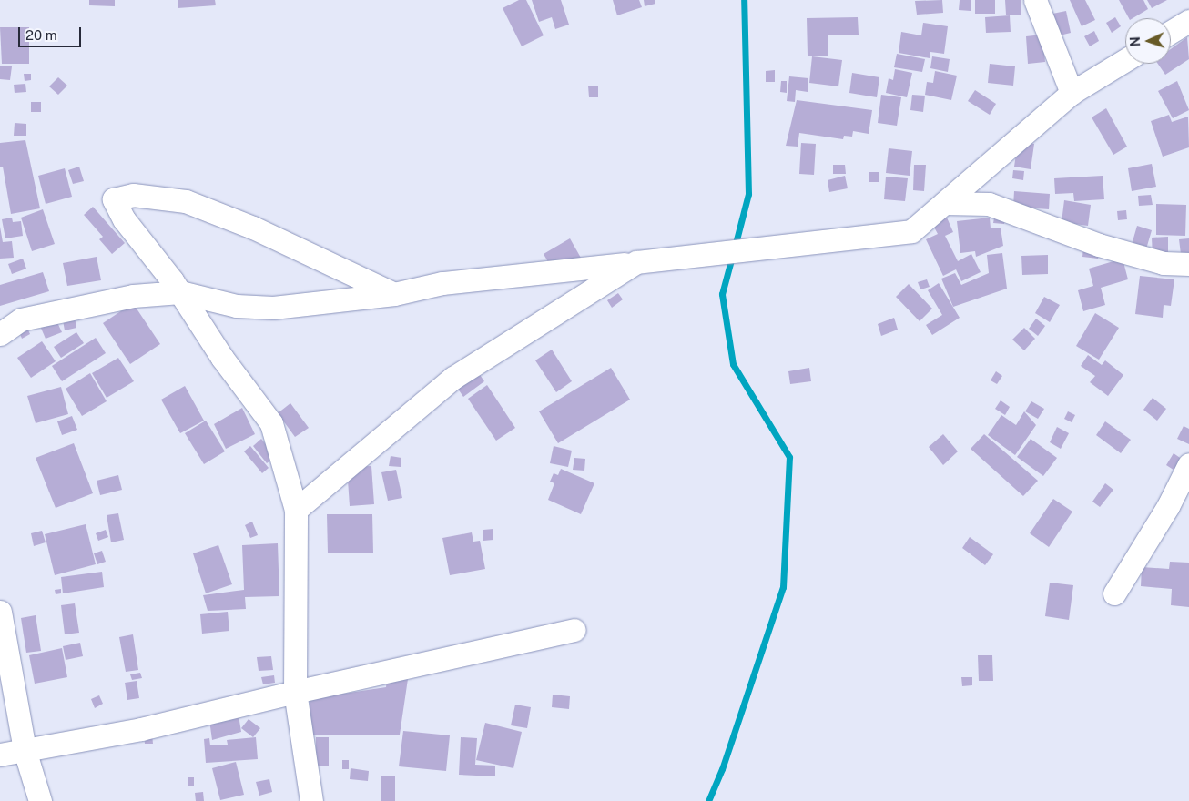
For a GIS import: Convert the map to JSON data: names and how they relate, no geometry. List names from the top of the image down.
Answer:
{
  "scale_bar": "20 m",
  "north": "left"
}
